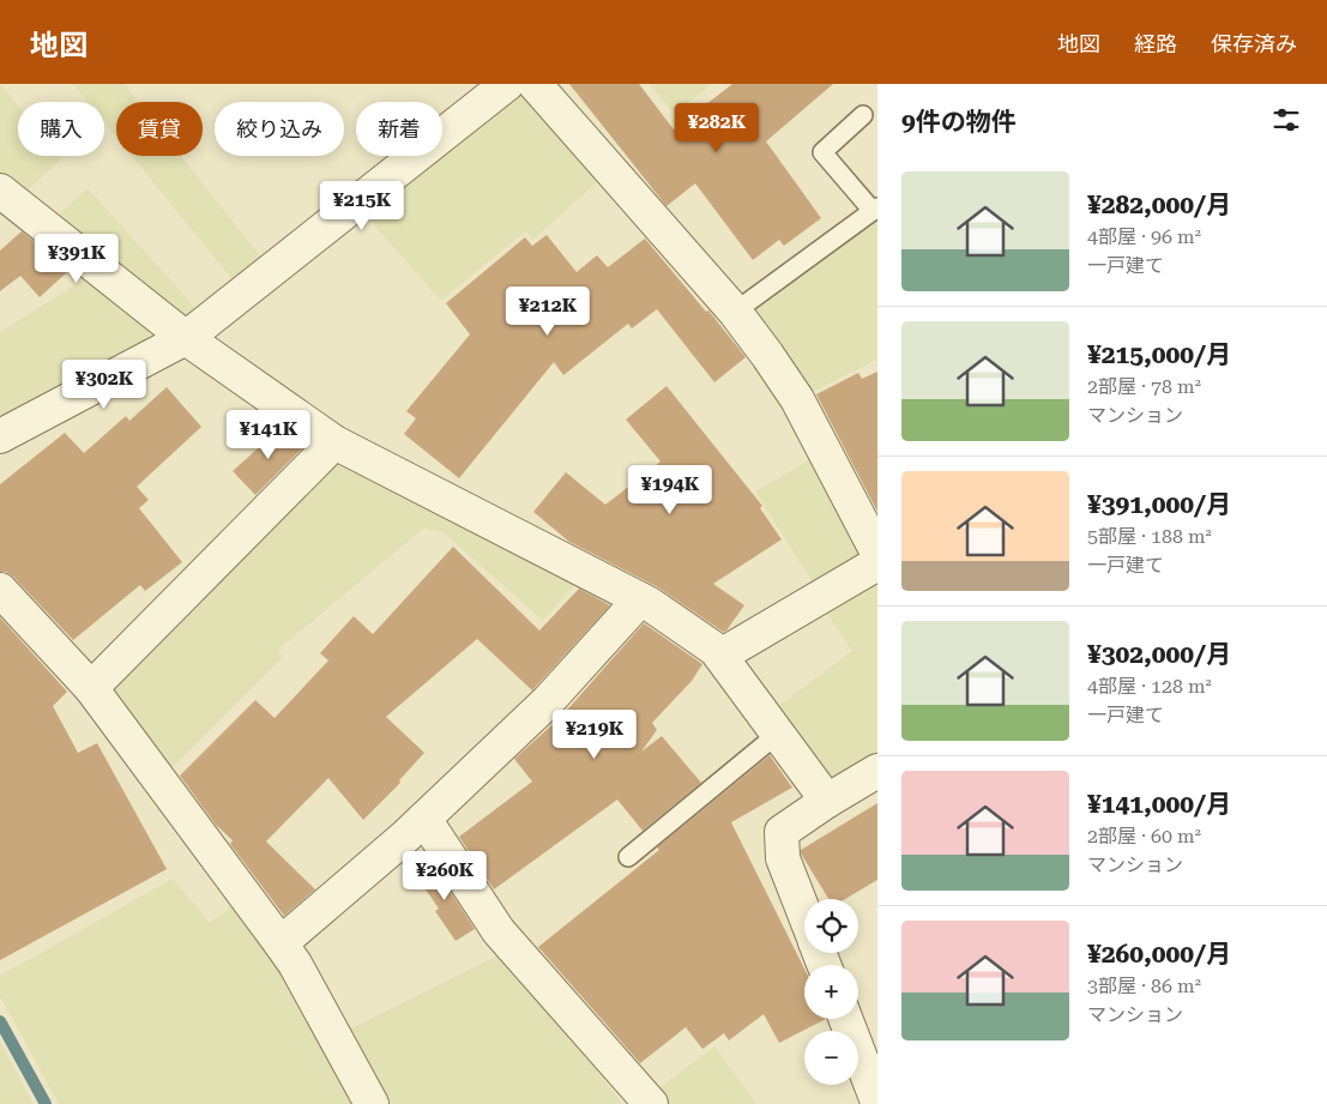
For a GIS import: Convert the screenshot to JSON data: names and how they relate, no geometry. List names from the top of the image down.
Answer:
{
  "page": {
    "header": "地図",
    "nav": ["地図", "経路", "保存済み"],
    "heading": "9件の物件",
    "chip": [
      "購入",
      "賃貸",
      "絞り込み",
      "新着"
    ],
    "price": [
      "¥282K",
      "¥215K",
      "¥391K",
      "¥212K",
      "¥302K",
      "¥141K",
      "¥194K",
      "¥219K",
      "¥260K"
    ],
    "list": [
      {
        "name": "¥282,000/月",
        "note": "4部屋 · 96 m² · 一戸建て"
      },
      {
        "name": "¥215,000/月",
        "note": "2部屋 · 78 m² · マンション"
      },
      {
        "name": "¥391,000/月",
        "note": "5部屋 · 188 m² · 一戸建て"
      },
      {
        "name": "¥302,000/月",
        "note": "4部屋 · 128 m² · 一戸建て"
      },
      {
        "name": "¥141,000/月",
        "note": "2部屋 · 60 m² · マンション"
      },
      {
        "name": "¥260,000/月",
        "note": "3部屋 · 86 m² · マンション"
      }
    ],
    "map_buttons": ["+", "−"]
  }
}
